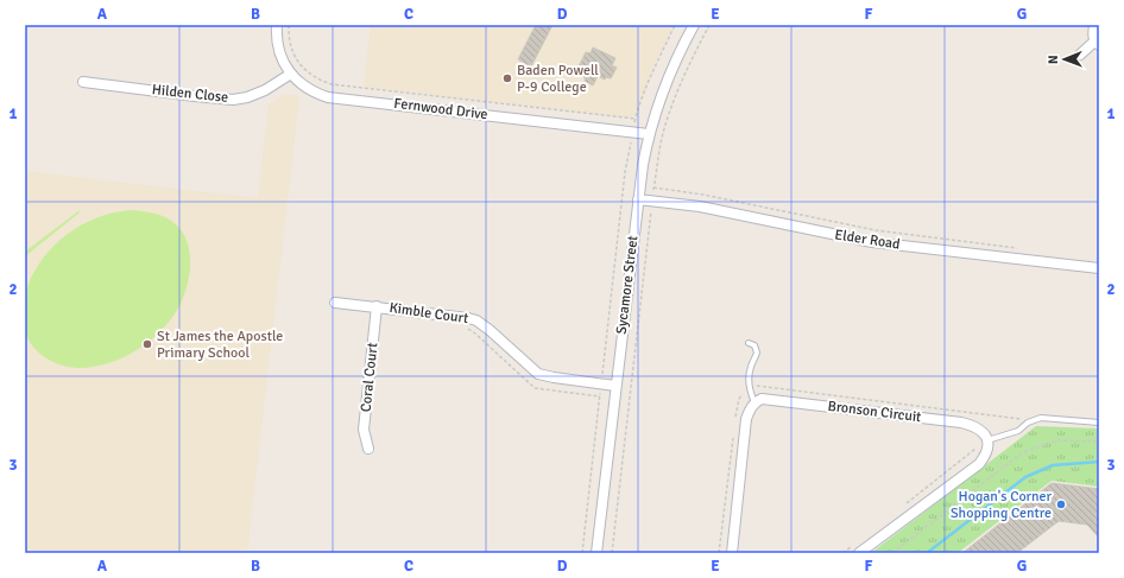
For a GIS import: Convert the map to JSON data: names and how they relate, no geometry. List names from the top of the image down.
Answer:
{
  "streets": {
    "street": [
      "Hilden Close",
      "Fernwood Drive",
      "Elder Road",
      "Sycamore Street",
      "Kimble Court",
      "Coral Court",
      "Bronson Circuit"
    ]
  },
  "crossings": [
    ["Hilden Close", "Fernwood Drive"],
    ["Fernwood Drive", "Sycamore Street"],
    ["Elder Road", "Sycamore Street"],
    ["Sycamore Street", "Kimble Court"],
    ["Kimble Court", "Coral Court"]
  ],
  "places": ["Baden Powell P-9 College", "St James the Apostle Primary School", "Hogan's Corner Shopping Centre"],
  "north": "left",
  "grid": {
    "columns": [
      "A",
      "B",
      "C",
      "D",
      "E",
      "F",
      "G"
    ],
    "rows": ["1", "2", "3"]
  }
}
